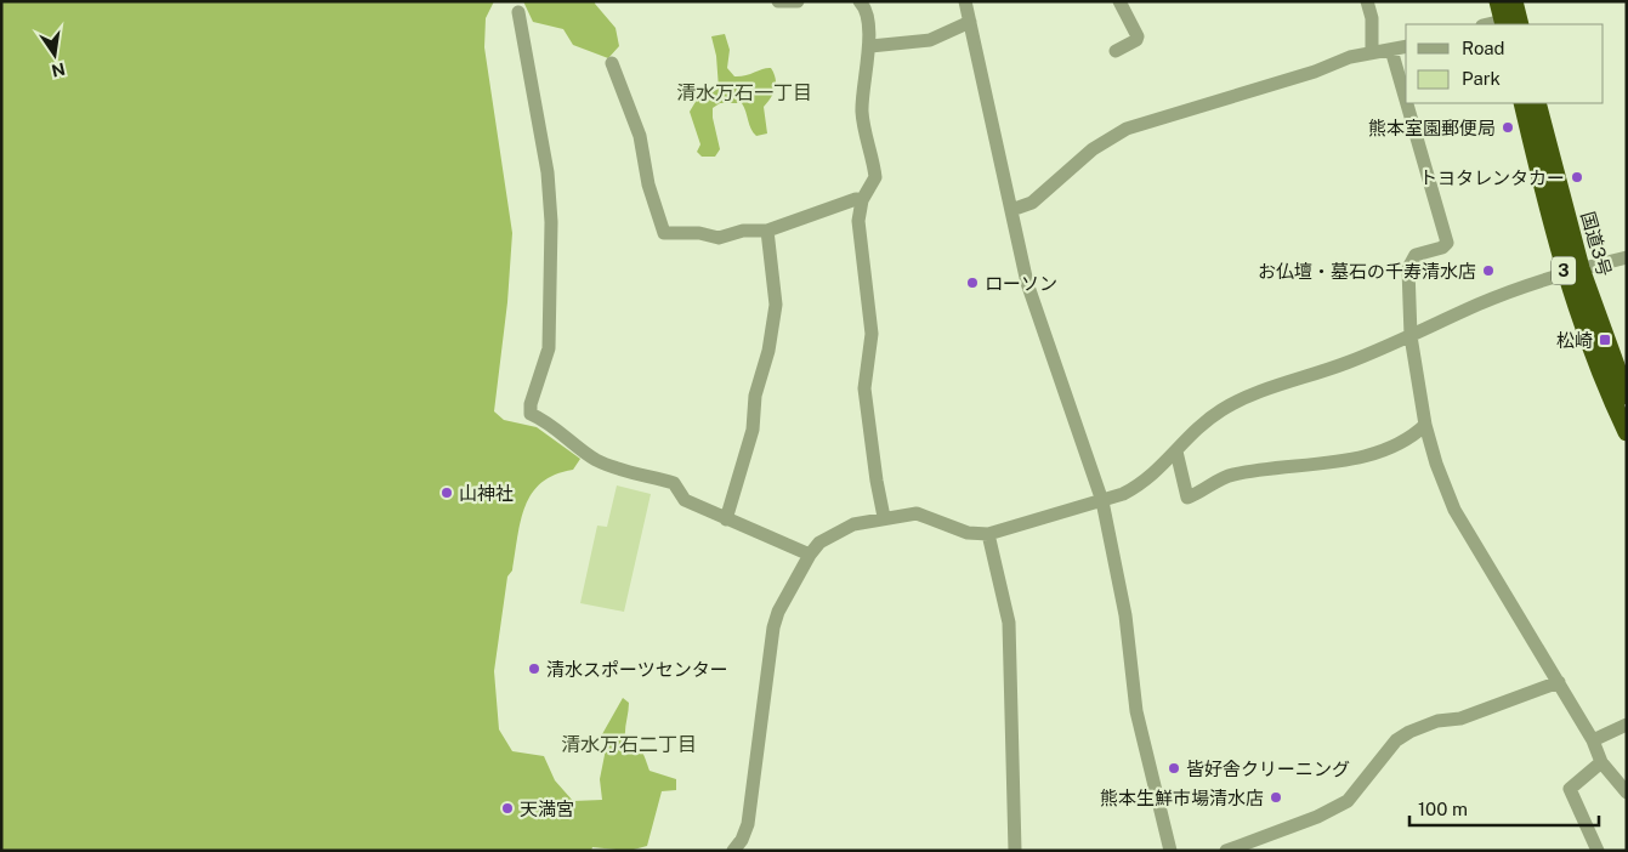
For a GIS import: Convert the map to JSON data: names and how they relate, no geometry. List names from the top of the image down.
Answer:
{
  "streets": {
    "highway": ["国道3号", "3"]
  },
  "districts": ["清水万石一丁目", "清水万石二丁目"],
  "places": {
    "other": [
      "熊本室園郵便局",
      "トヨタレンタカー",
      "お仏壇・墓石の千寿清水店",
      "ローソン",
      "山神社",
      "清水スポーツセンター",
      "皆好舎クリーニング",
      "熊本生鮮市場清水店",
      "天満宮"
    ],
    "transit": ["松崎"]
  },
  "legend": ["Road", "Park"],
  "scale_bar": "100 m",
  "north": "bottom"
}
